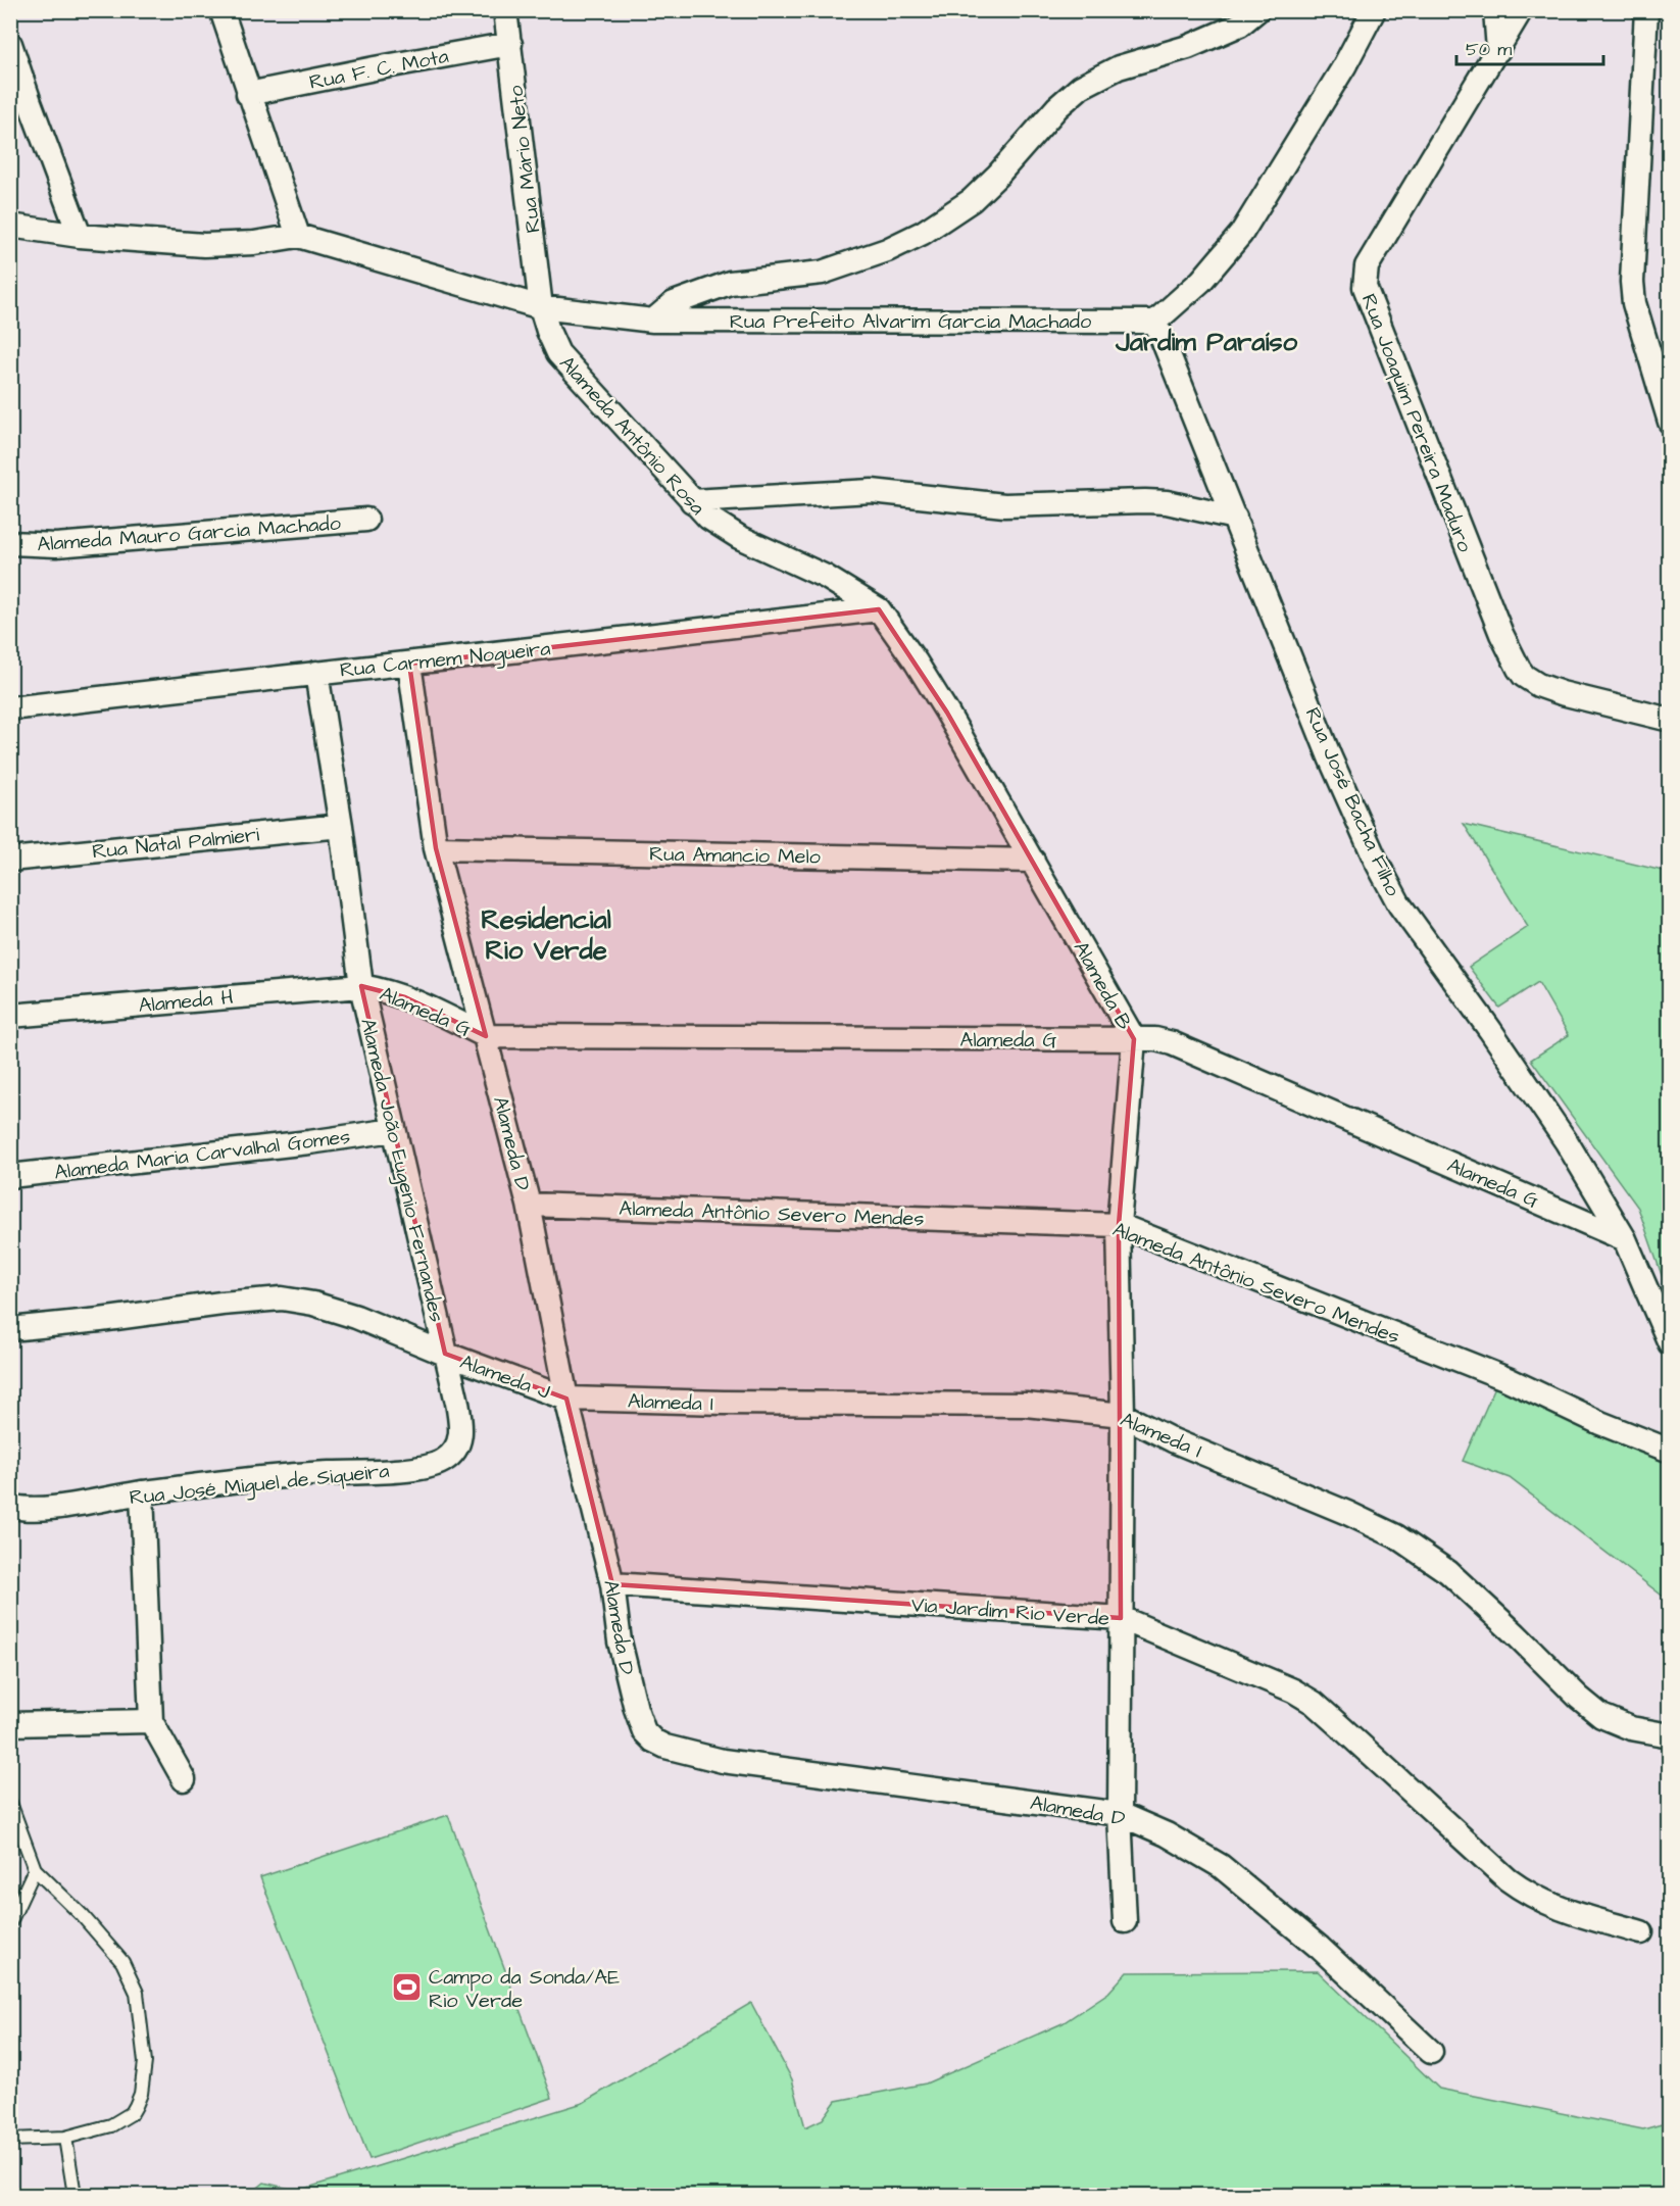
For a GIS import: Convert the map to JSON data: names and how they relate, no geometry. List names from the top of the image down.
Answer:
{
  "streets": {
    "street": [
      "Rua F. C. Mota",
      "Rua Mário Neto",
      "Rua Prefeito Alvarim Garcia Machado",
      "Rua Joaquim Pereira Maduro",
      "Alameda Antônio Rosa",
      "Alameda Mauro Garcia Machado",
      "Rua Carmem Nogueira",
      "Rua José Bacha Filho",
      "Rua Natal Palmieri",
      "Rua Amancio Melo",
      "Alameda B",
      "Alameda H",
      "Alameda G",
      "Alameda D",
      "Alameda Maria Carvalhal Gomes",
      "Alameda João Eugenio Fernandes",
      "Alameda Antônio Severo Mendes",
      "Alameda J",
      "Alameda I",
      "Rua José Miguel de Siqueira",
      "Via Jardim Rio Verde"
    ]
  },
  "crossings": [
    ["Rua F. C. Mota", "Rua Mário Neto"],
    ["Rua Mário Neto", "Rua Prefeito Alvarim Garcia Machado"],
    ["Rua Mário Neto", "Alameda Antônio Rosa"],
    ["Rua Prefeito Alvarim Garcia Machado", "Alameda Antônio Rosa"],
    ["Rua Prefeito Alvarim Garcia Machado", "Rua José Bacha Filho"],
    ["Alameda Antônio Rosa", "Rua Carmem Nogueira"],
    ["Alameda Antônio Rosa", "Alameda B"],
    ["Rua Carmem Nogueira", "Alameda B"],
    ["Rua Carmem Nogueira", "Alameda D"],
    ["Rua Carmem Nogueira", "Alameda João Eugenio Fernandes"],
    ["Rua José Bacha Filho", "Alameda G"],
    ["Rua Natal Palmieri", "Alameda João Eugenio Fernandes"],
    ["Rua Amancio Melo", "Alameda B"],
    ["Rua Amancio Melo", "Alameda D"],
    ["Alameda B", "Alameda G"],
    ["Alameda B", "Alameda D"],
    ["Alameda B", "Alameda Antônio Severo Mendes"],
    ["Alameda B", "Alameda I"],
    ["Alameda B", "Via Jardim Rio Verde"],
    ["Alameda H", "Alameda G"],
    ["Alameda H", "Alameda João Eugenio Fernandes"],
    ["Alameda G", "Alameda D"],
    ["Alameda G", "Alameda João Eugenio Fernandes"],
    ["Alameda D", "Alameda Antônio Severo Mendes"],
    ["Alameda D", "Alameda J"],
    ["Alameda D", "Alameda I"],
    ["Alameda D", "Via Jardim Rio Verde"],
    ["Alameda Maria Carvalhal Gomes", "Alameda João Eugenio Fernandes"],
    ["Alameda João Eugenio Fernandes", "Alameda J"],
    ["Alameda João Eugenio Fernandes", "Rua José Miguel de Siqueira"],
    ["Alameda J", "Alameda I"]
  ],
  "districts": ["Jardim Paraíso", "Residencial Rio Verde"],
  "places": {
    "sports": ["Campo da Sonda/AE Rio Verde"]
  },
  "scale_bar": "50 m"
}
